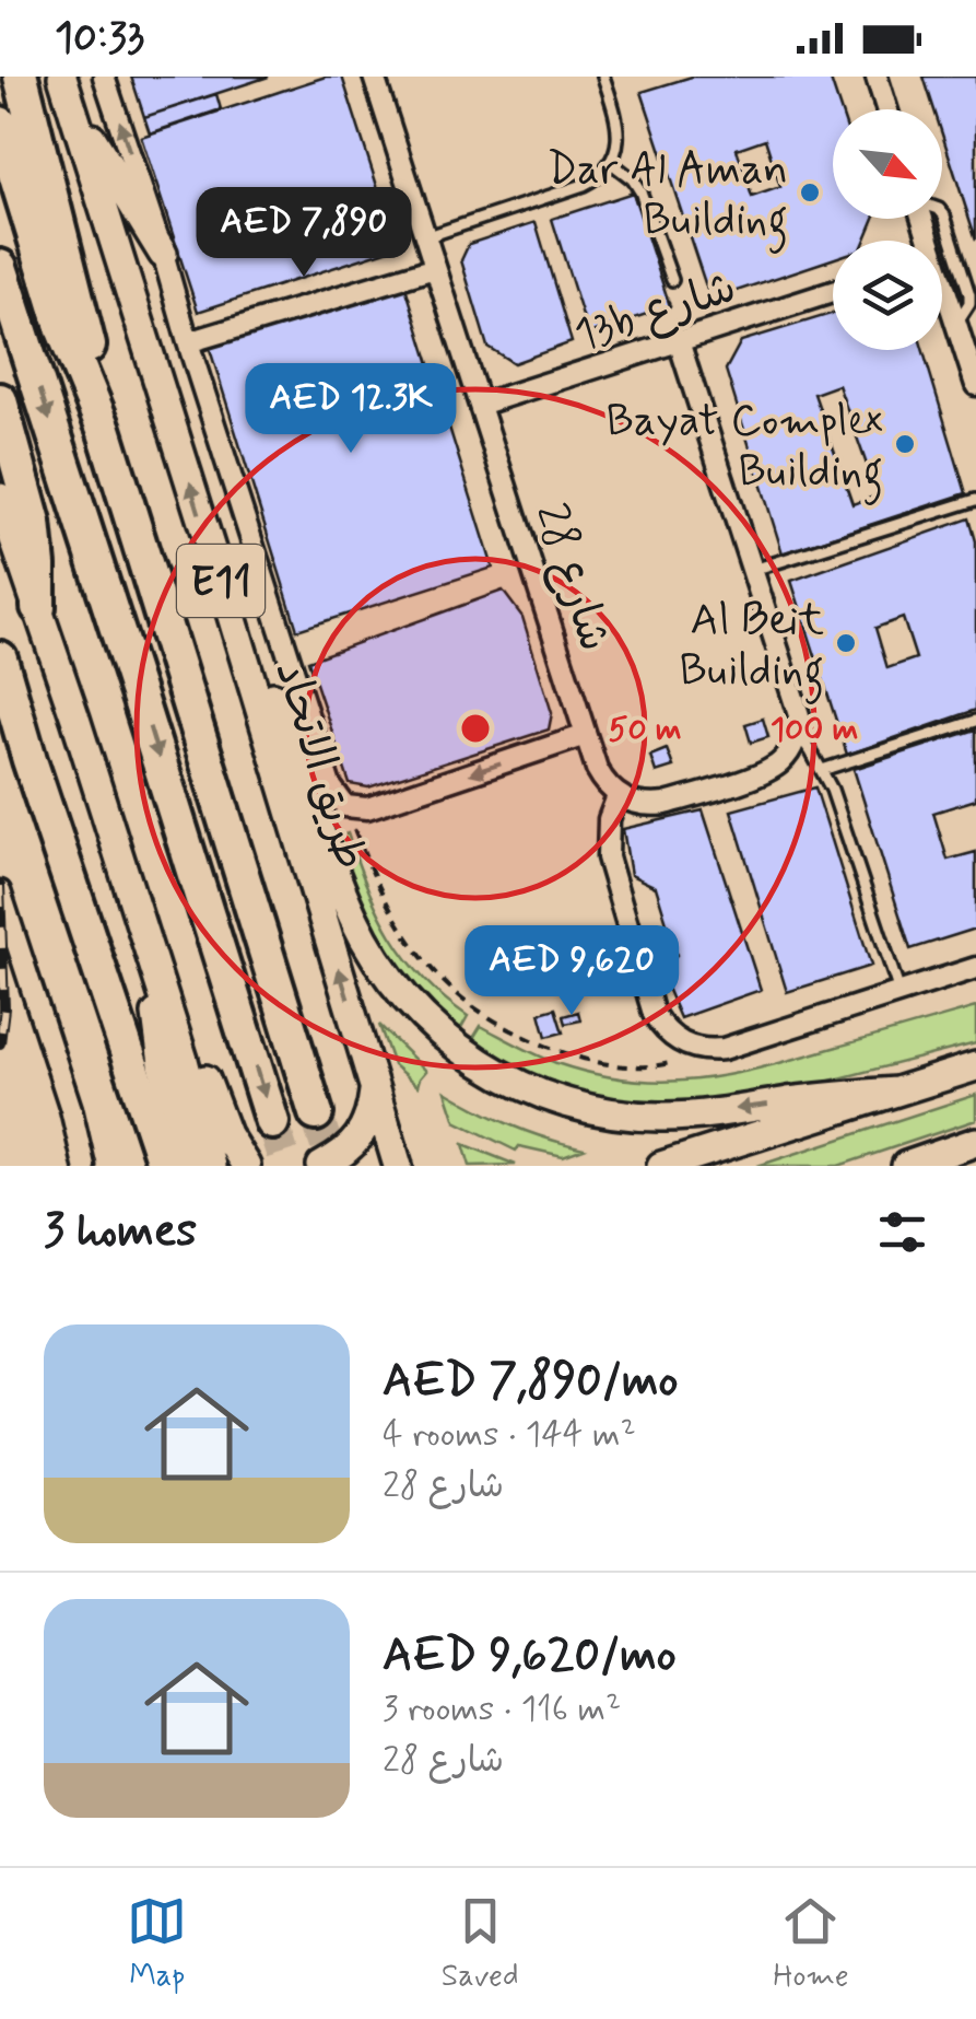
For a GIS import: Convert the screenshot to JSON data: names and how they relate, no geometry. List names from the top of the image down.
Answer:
{
  "streets": {
    "highway": ["E11"],
    "main road": ["طريق الاتحاد"],
    "street": ["13b شارع", "شارع 28"]
  },
  "crossings": [
    ["13b شارع", "شارع 28"]
  ],
  "places": ["Dar Al Aman Building", "Bayat Complex Building", "Al Beit Building"],
  "north": "bottom right",
  "page": {
    "status": "10:33",
    "price": ["AED 7,890", "AED 12.3K", "AED 9,620"],
    "heading": "3 homes",
    "list": [
      {
        "name": "AED 7,890/mo",
        "note": "4 rooms · 144 m² · شارع 28"
      },
      {
        "name": "AED 9,620/mo",
        "note": "3 rooms · 116 m² · شارع 28"
      }
    ],
    "tabs": ["Map", "Saved", "Home"]
  },
  "rings": ["50 m", "100 m"]
}
